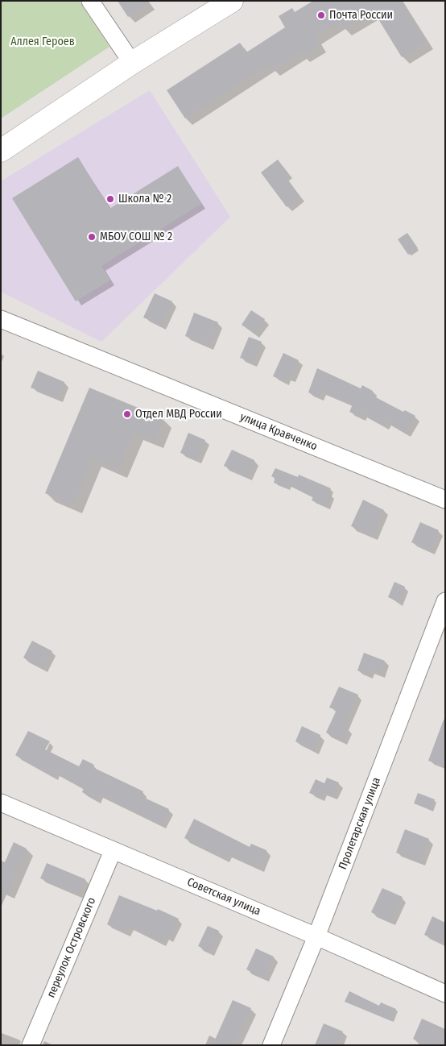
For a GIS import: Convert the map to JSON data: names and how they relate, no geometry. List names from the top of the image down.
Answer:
{
  "streets": {
    "street": [
      "улица Кравченко",
      "Пролетарская улица",
      "Советская улица",
      "переулок Островского"
    ]
  },
  "crossings": [
    ["Пролетарская улица", "Советская улица"],
    ["Советская улица", "переулок Островского"]
  ],
  "parks": ["Аллея Героев"],
  "places": [
    "Почта России",
    "Школа № 2",
    "МБОУ СОШ № 2",
    "Отдел МВД России"
  ]
}
